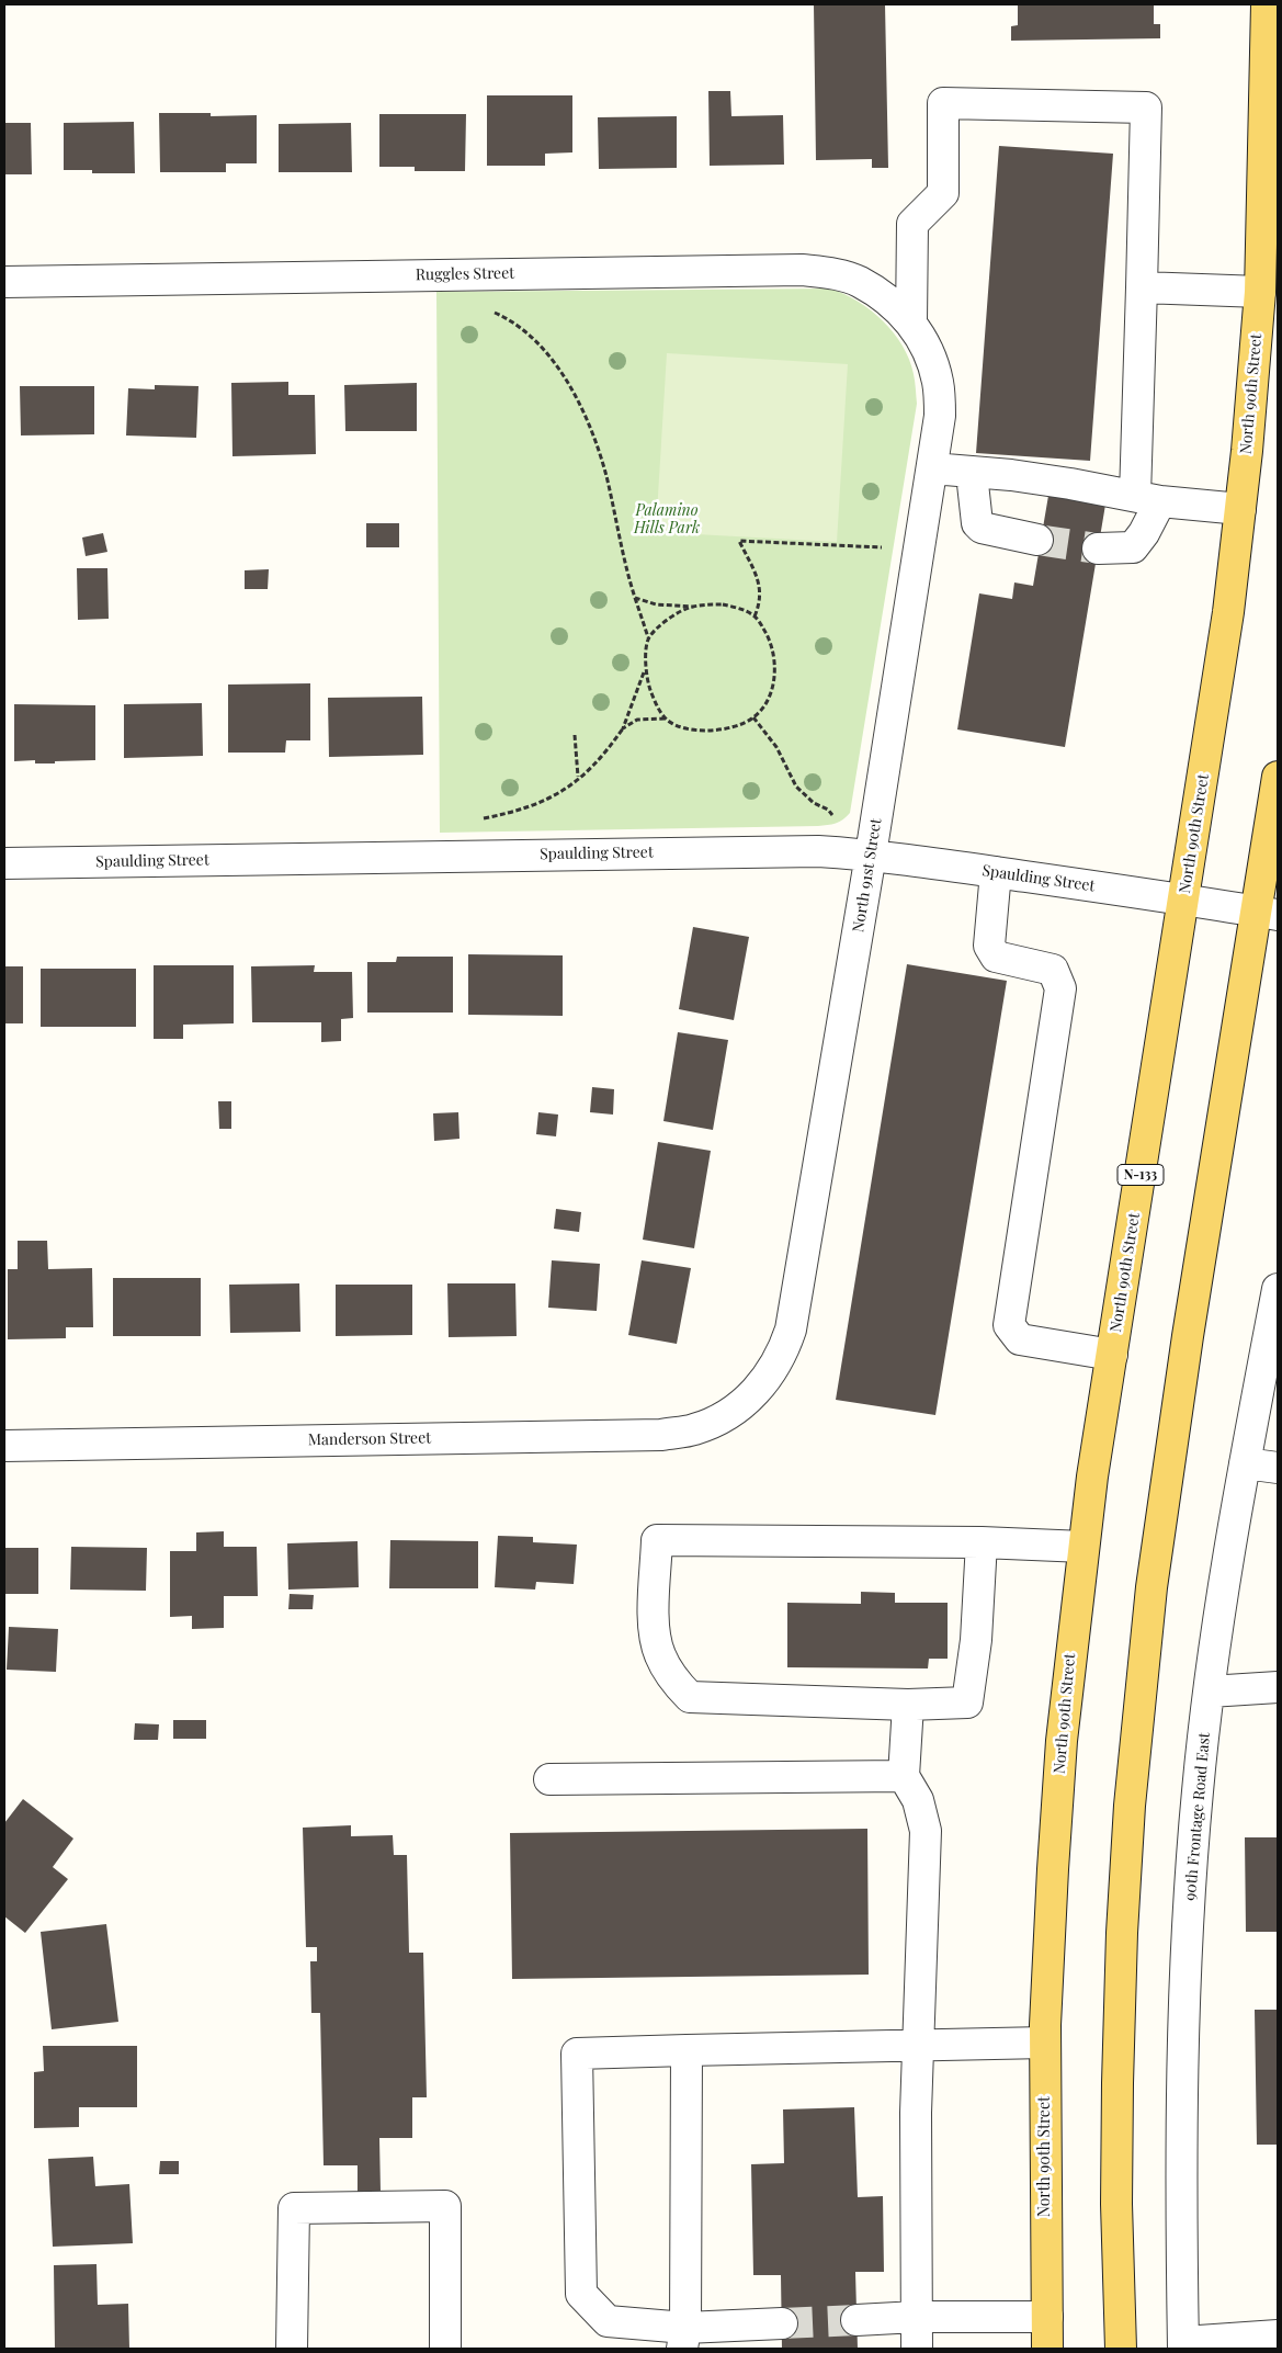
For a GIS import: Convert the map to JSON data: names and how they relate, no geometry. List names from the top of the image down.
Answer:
{
  "streets": {
    "main road": ["North 90th Street", "N-133"],
    "street": [
      "Ruggles Street",
      "Spaulding Street",
      "North 91st Street",
      "Manderson Street",
      "90th Frontage Road East"
    ]
  },
  "crossings": [
    ["Ruggles Street", "North 91st Street"],
    ["North 90th Street", "Spaulding Street"],
    ["Spaulding Street", "North 91st Street"],
    ["North 91st Street", "Manderson Street"]
  ],
  "parks": ["Palamino Hills Park"]
}
